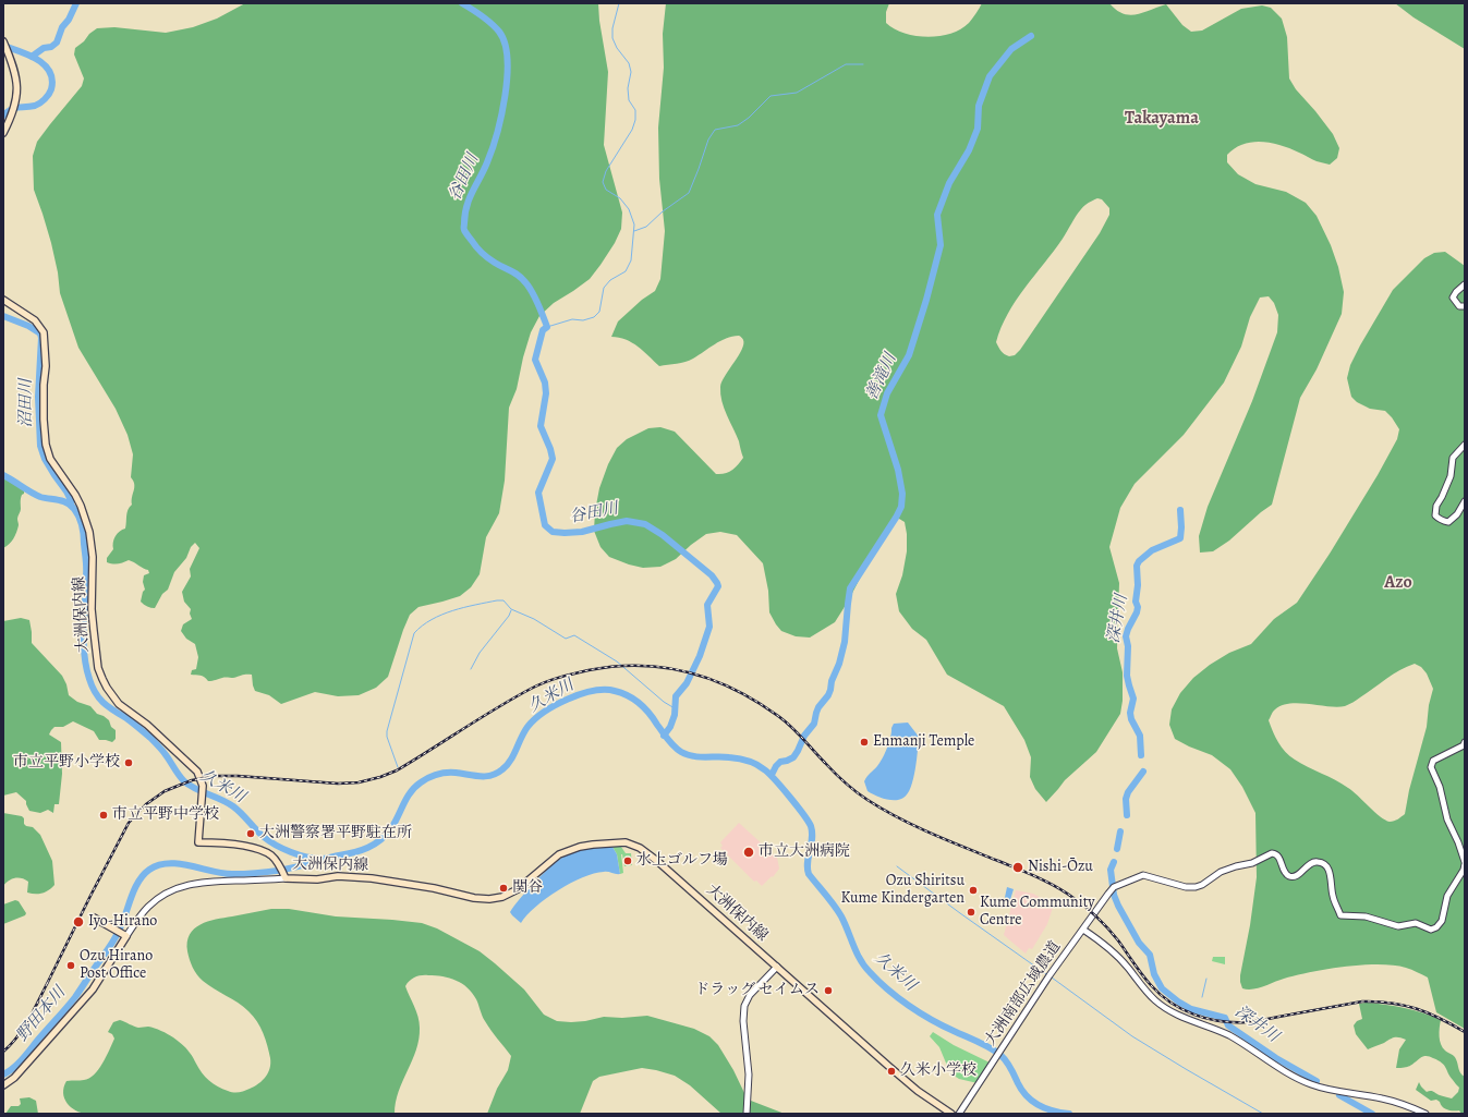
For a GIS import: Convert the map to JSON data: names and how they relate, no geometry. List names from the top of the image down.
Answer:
{
  "streets": {
    "main road": ["大洲保内線"],
    "street": ["大洲南部広域農道"]
  },
  "districts": ["Takayama", "Azo"],
  "water": [
    "谷田川",
    "善滝川",
    "沼田川",
    "深井川",
    "久米川",
    "野田本川"
  ],
  "places": [
    "Enmanji Temple",
    "市立平野小学校",
    "市立平野中学校",
    "大洲警察署平野駐在所",
    "市立大洲病院",
    "水上ゴルフ場",
    "Nishi-Ōzu",
    "関谷",
    "Ozu Shiritsu Kume Kindergarten",
    "Kume Community Centre",
    "Iyo-Hirano",
    "Ozu Hirano Post Office",
    "ドラッグ セイムス",
    "久米小学校"
  ]
}
